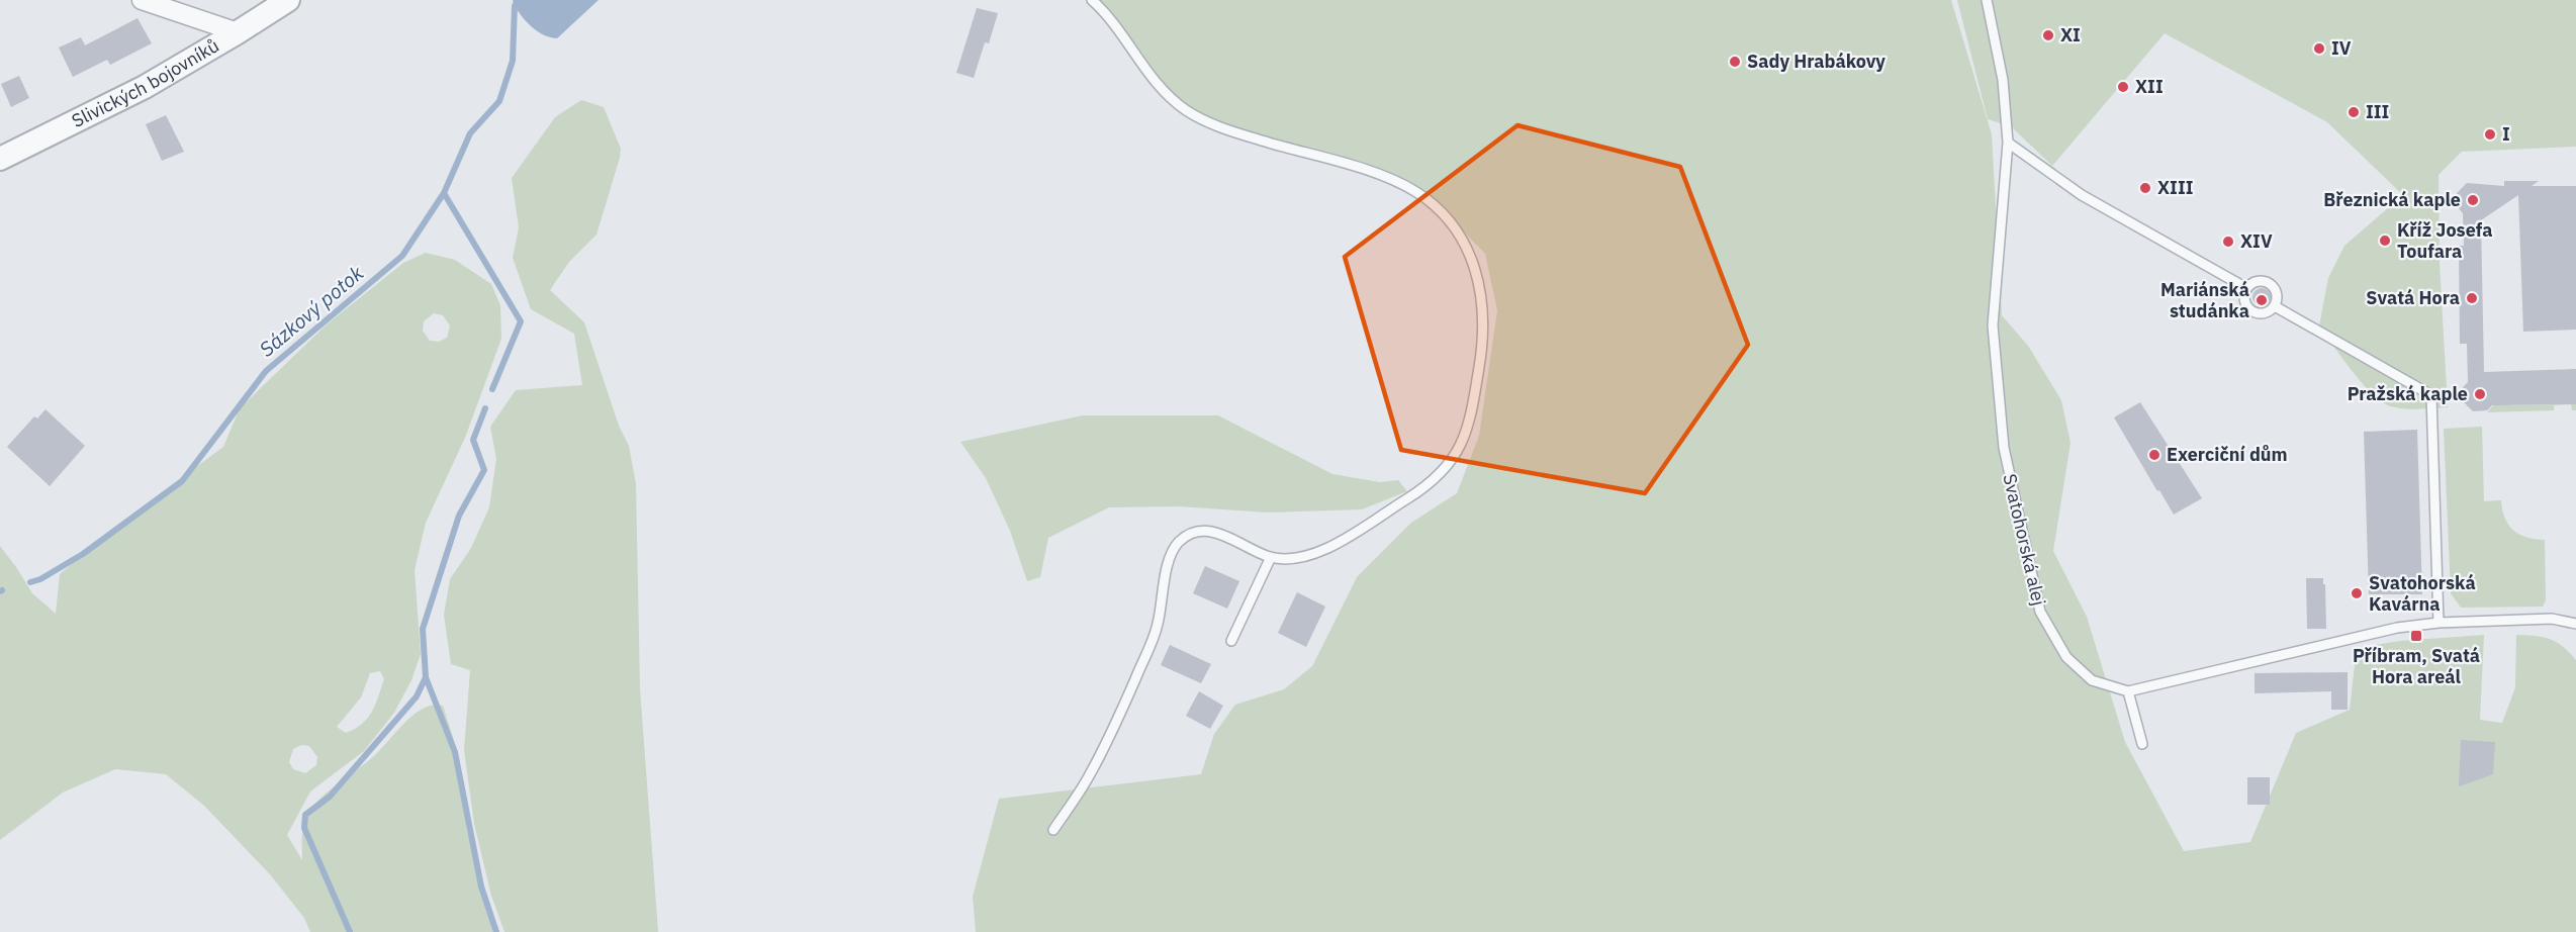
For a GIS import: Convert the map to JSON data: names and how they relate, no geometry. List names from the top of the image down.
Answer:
{
  "streets": {
    "street": ["Slivických bojovníků"],
    "lane": ["Svatohorská alej"]
  },
  "water": ["Sázkový potok"],
  "places": {
    "other": [
      "XI",
      "IV",
      "Sady Hrabákovy",
      "XII",
      "III",
      "I",
      "XIII",
      "Březnická kaple",
      "Kříž Josefa Toufara",
      "XIV",
      "Svatá Hora",
      "Mariánská studánka",
      "Pražská kaple",
      "Exerciční dům",
      "Svatohorská Kavárna"
    ],
    "transit": ["Příbram, Svatá Hora areál"]
  }
}
